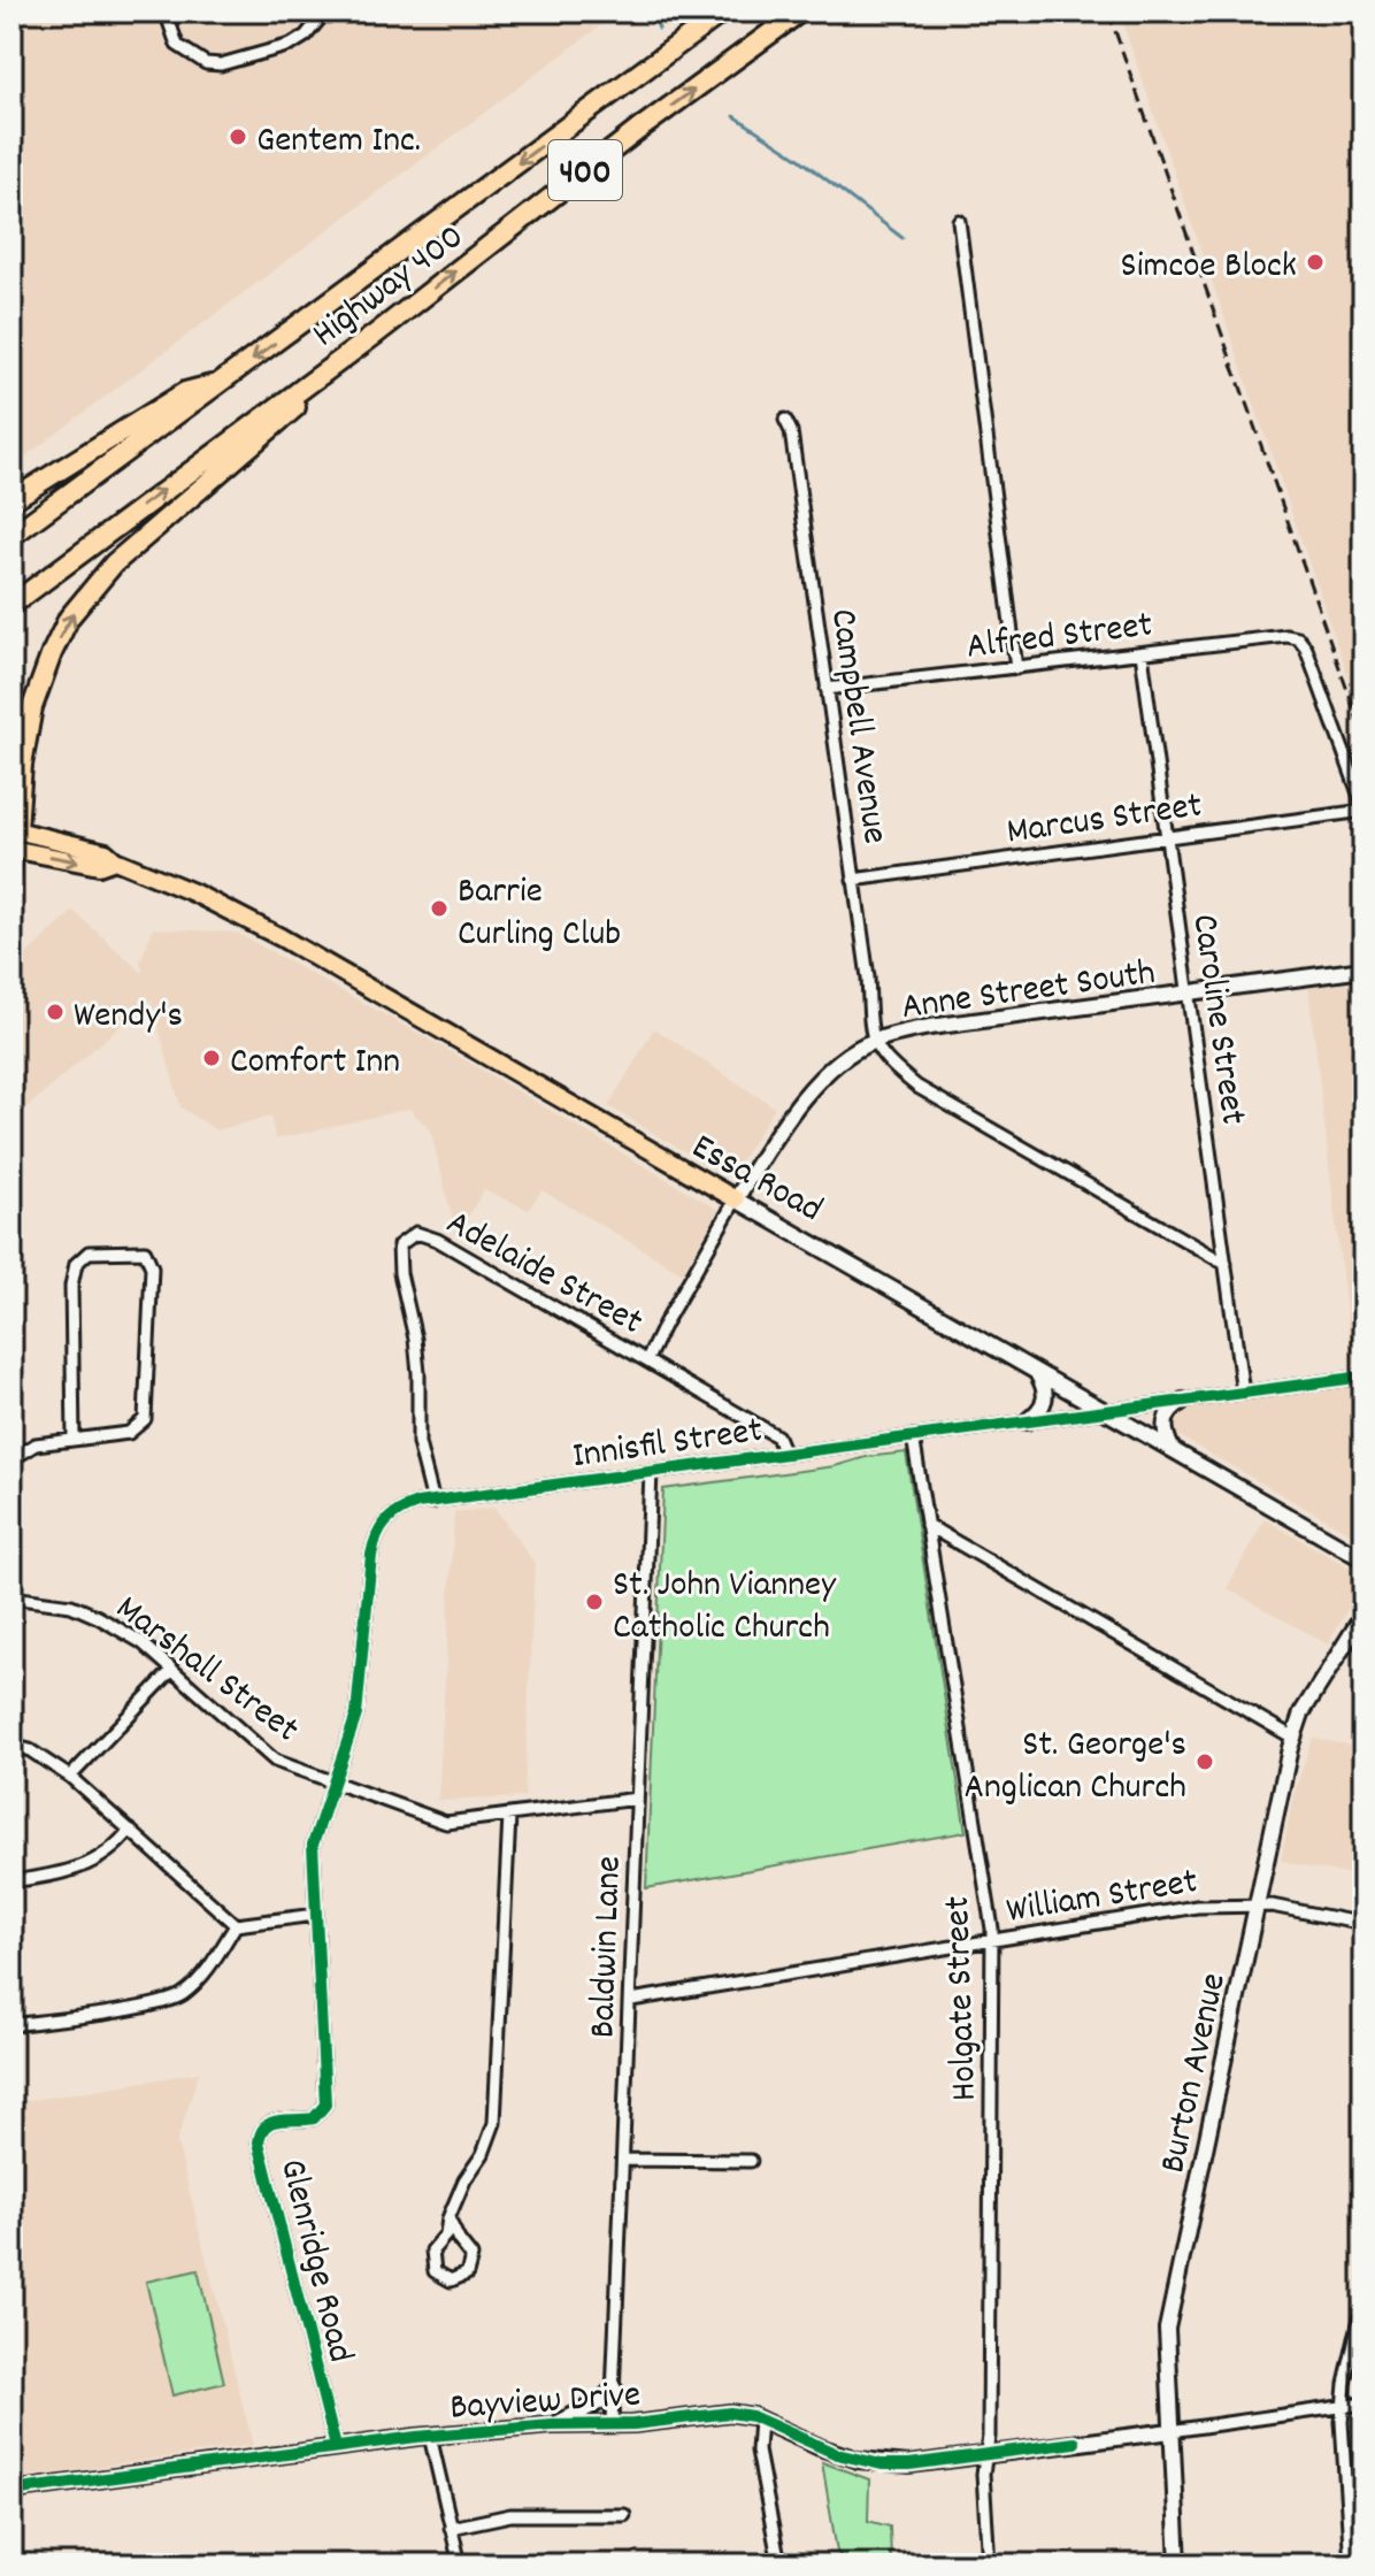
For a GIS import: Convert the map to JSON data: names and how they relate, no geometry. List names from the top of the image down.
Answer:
{
  "streets": {
    "highway": ["400", "Highway 400"],
    "main road": ["Essa Road"],
    "street": [
      "Alfred Street",
      "Campbell Avenue",
      "Marcus Street",
      "Anne Street South",
      "Caroline Street",
      "Adelaide Street",
      "Innisfil Street",
      "Marshall Street",
      "William Street",
      "Baldwin Lane",
      "Holgate Street",
      "Burton Avenue",
      "Glenridge Road",
      "Bayview Drive"
    ]
  },
  "crossings": [
    ["Alfred Street", "Campbell Avenue"],
    ["Alfred Street", "Marcus Street"],
    ["Alfred Street", "Caroline Street"],
    ["Campbell Avenue", "Marcus Street"],
    ["Campbell Avenue", "Anne Street South"],
    ["Marcus Street", "Caroline Street"],
    ["Anne Street South", "Caroline Street"],
    ["Anne Street South", "Essa Road"],
    ["Anne Street South", "Adelaide Street"],
    ["Caroline Street", "Innisfil Street"],
    ["Essa Road", "Innisfil Street"],
    ["Adelaide Street", "Innisfil Street"],
    ["Innisfil Street", "Marshall Street"],
    ["Innisfil Street", "Baldwin Lane"],
    ["Innisfil Street", "Holgate Street"],
    ["Innisfil Street", "Glenridge Road"],
    ["Marshall Street", "Baldwin Lane"],
    ["William Street", "Baldwin Lane"],
    ["William Street", "Holgate Street"],
    ["William Street", "Burton Avenue"],
    ["Baldwin Lane", "Bayview Drive"],
    ["Holgate Street", "Bayview Drive"],
    ["Burton Avenue", "Bayview Drive"],
    ["Glenridge Road", "Bayview Drive"]
  ],
  "places": [
    "Gentem Inc.",
    "Simcoe Block",
    "Barrie Curling Club",
    "Wendy's",
    "Comfort Inn",
    "St. John Vianney Catholic Church",
    "St. George's Anglican Church"
  ]
}
